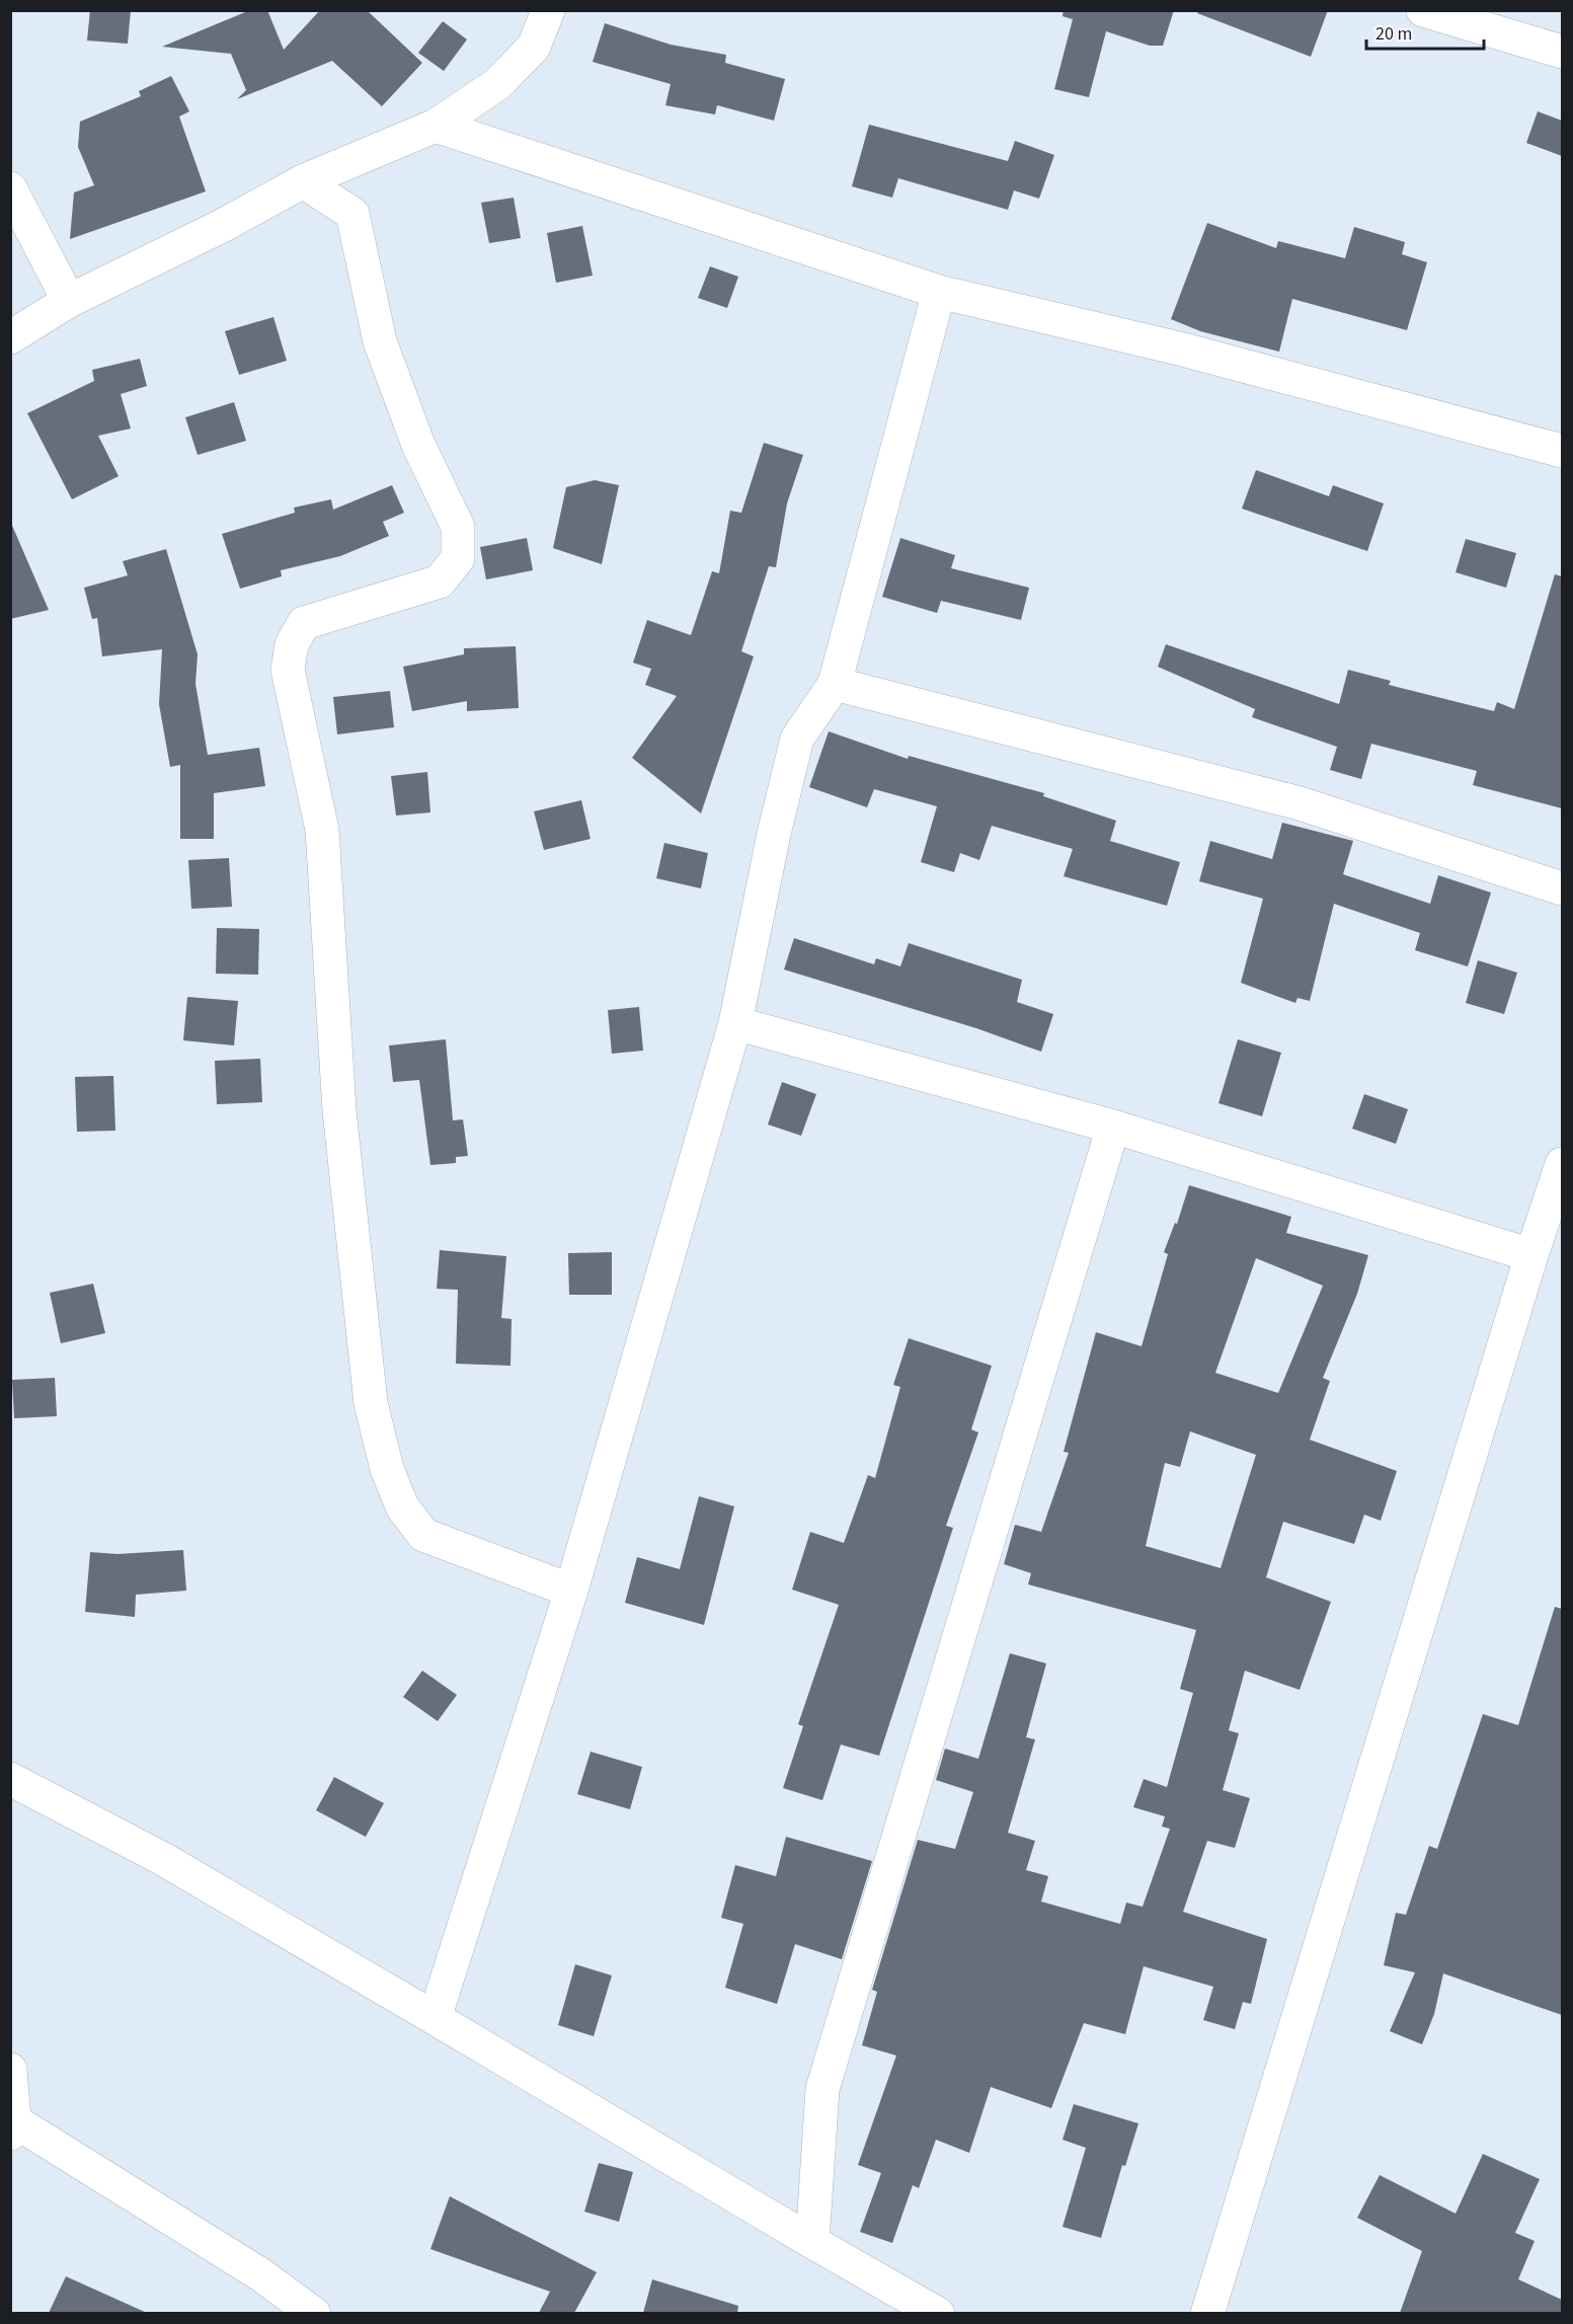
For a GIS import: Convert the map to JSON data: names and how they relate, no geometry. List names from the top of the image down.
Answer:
{
  "scale_bar": "20 m"
}
